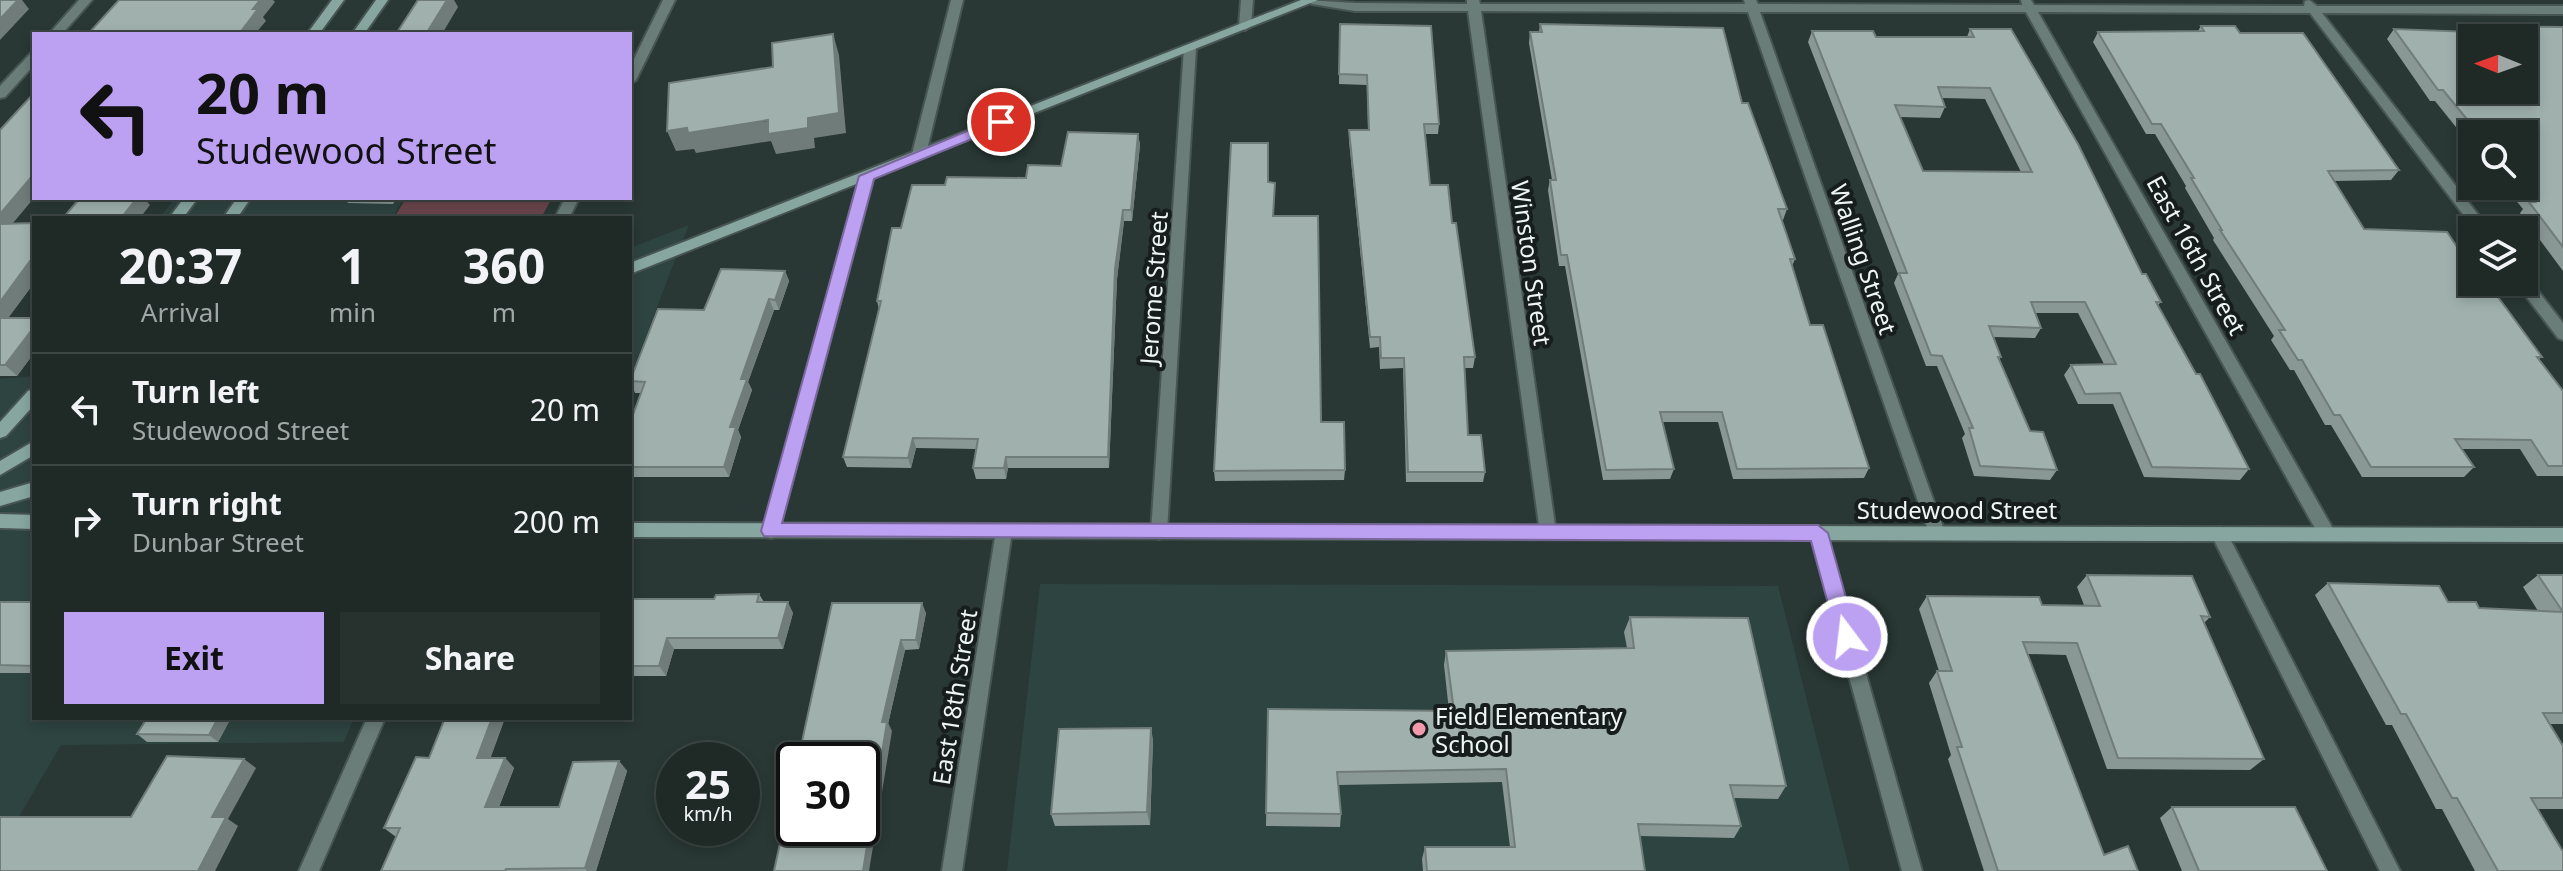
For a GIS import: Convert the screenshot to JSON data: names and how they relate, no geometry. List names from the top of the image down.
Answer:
{
  "streets": {
    "main road": ["Studewood Street"],
    "street": [
      "East 16th Street",
      "Walling Street",
      "Winston Street",
      "Jerome Street",
      "East 18th Street"
    ]
  },
  "crossings": [
    ["East 16th Street", "Studewood Street"],
    ["Walling Street", "Studewood Street"],
    ["Winston Street", "Studewood Street"],
    ["Jerome Street", "Studewood Street"],
    ["Studewood Street", "East 18th Street"]
  ],
  "places": ["Field Elementary School"],
  "north": "left",
  "page": {
    "turn": ["20 m", "Studewood Street"],
    "eta": [
      "20:37",
      "Arrival",
      "1",
      "min",
      "360",
      "m"
    ],
    "list": [
      {
        "name": "Turn left",
        "note": "Studewood Street",
        "value": "20 m"
      },
      {
        "name": "Turn right",
        "note": "Dunbar Street",
        "value": "200 m"
      }
    ],
    "buttons": ["Exit", "Share"],
    "speed": "25 km/h",
    "limit": "30"
  }
}
